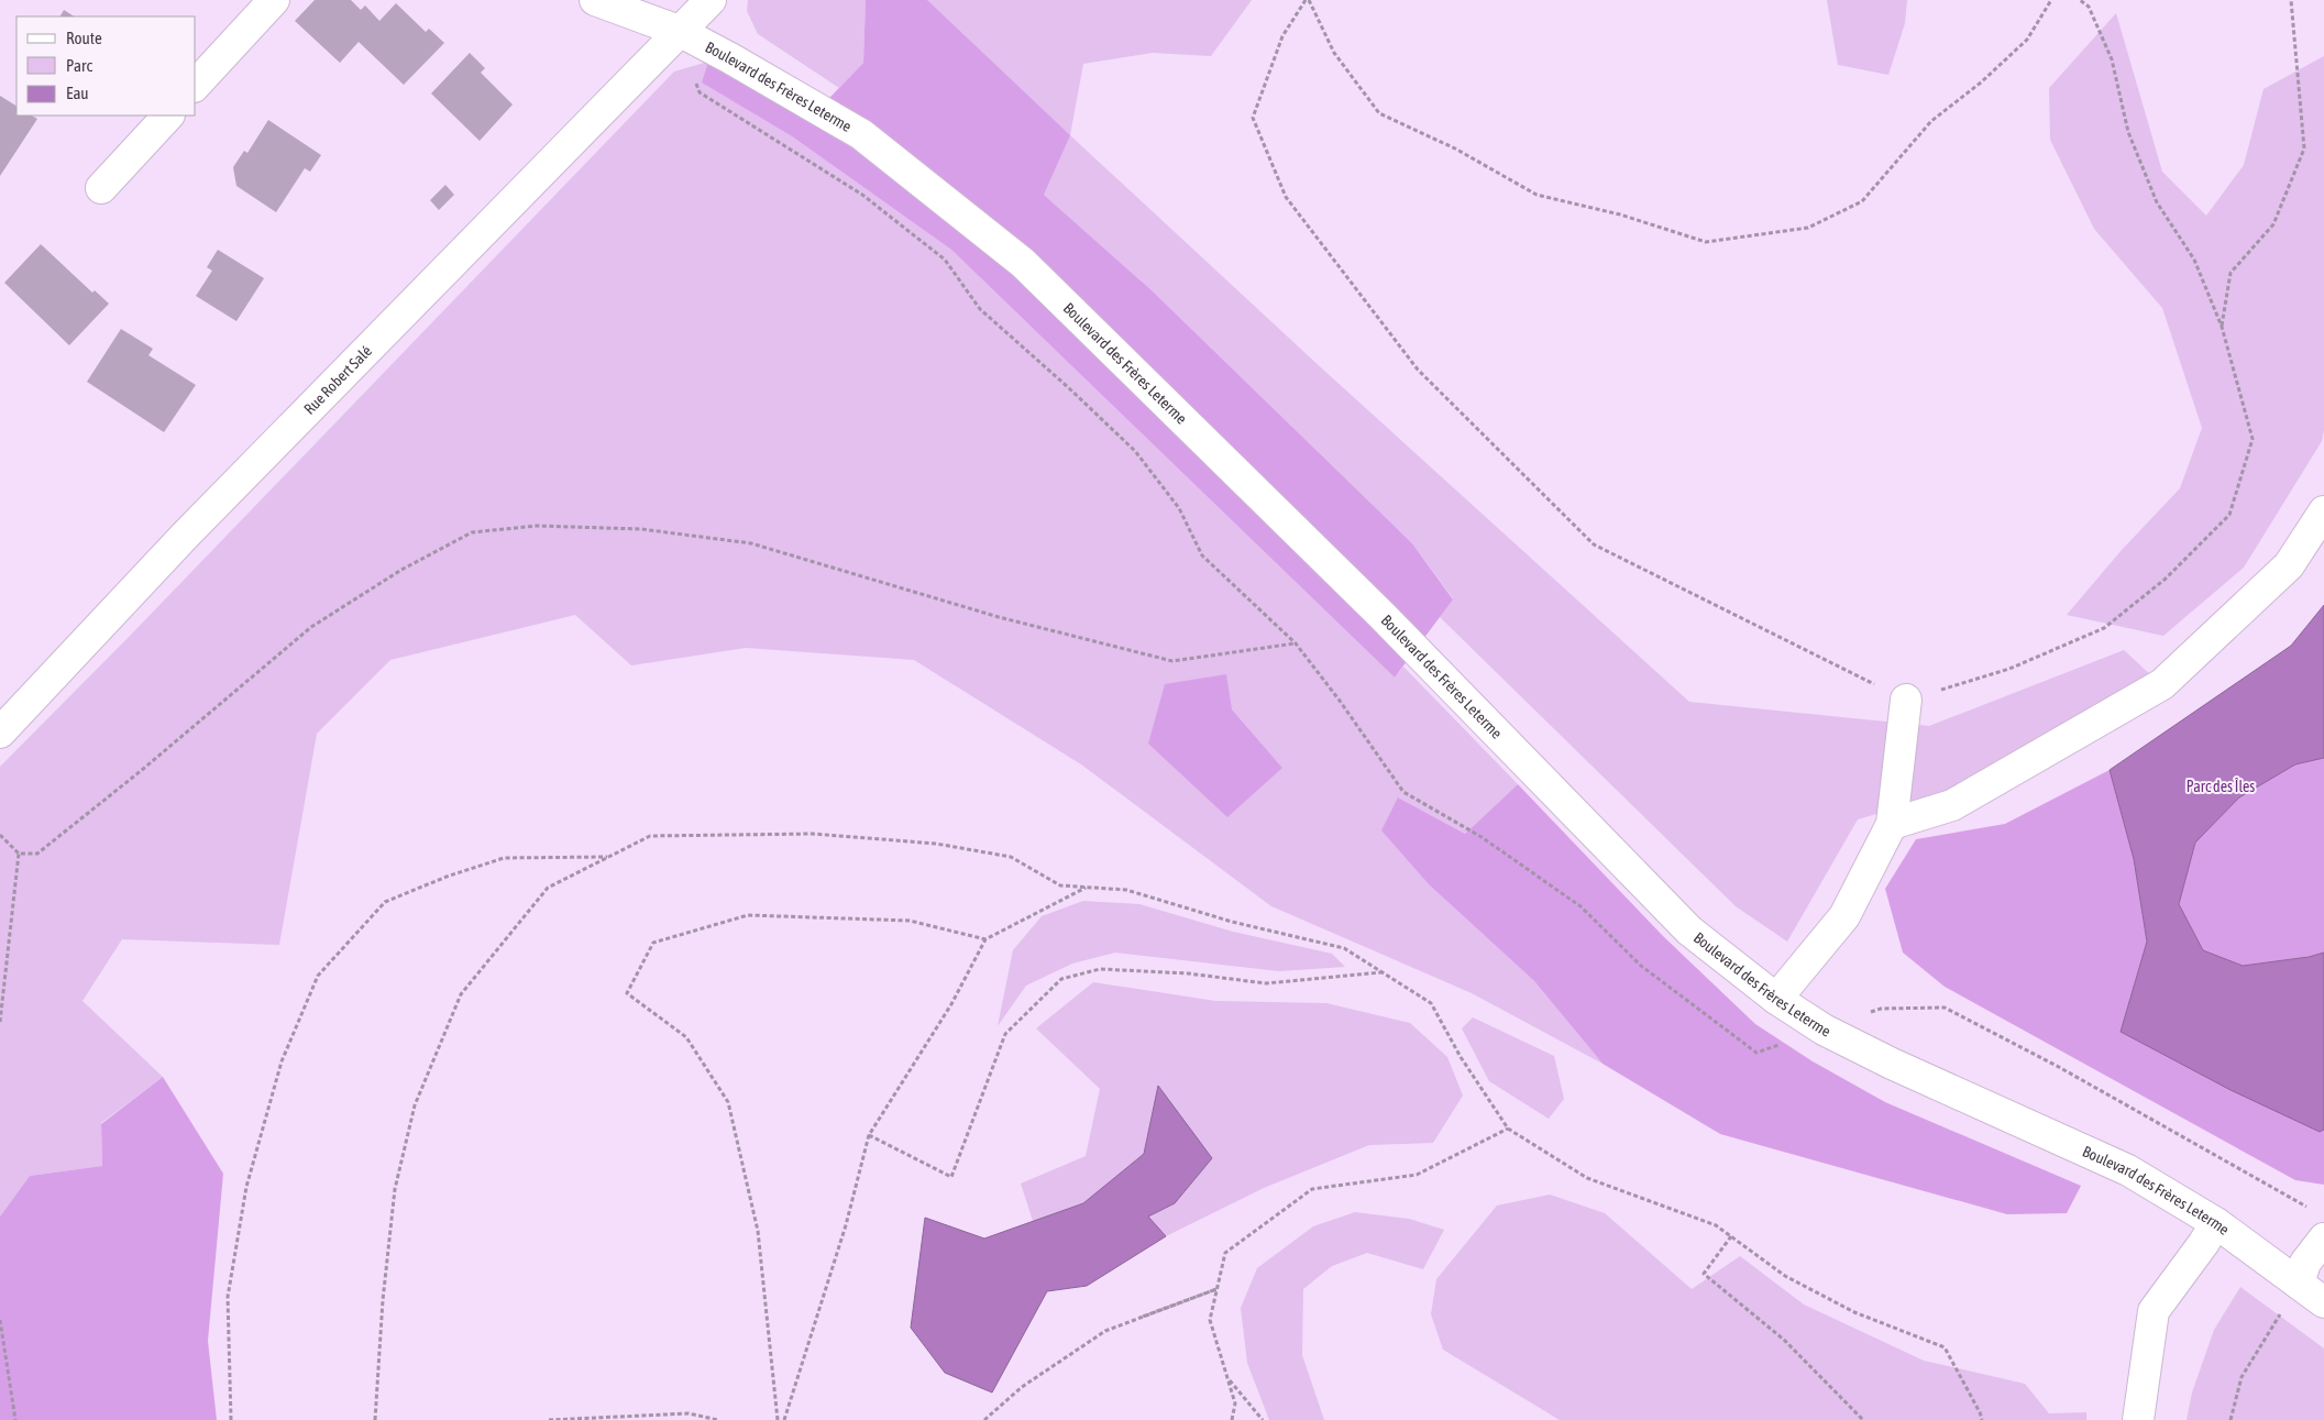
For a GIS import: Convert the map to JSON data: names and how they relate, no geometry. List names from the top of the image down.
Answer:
{
  "streets": {
    "street": ["Boulevard des Frères Leterme", "Rue Robert Salé"]
  },
  "crossings": [
    ["Boulevard des Frères Leterme", "Rue Robert Salé"]
  ],
  "parks": ["Parc des Îles"],
  "legend": ["Route", "Parc", "Eau"]
}
